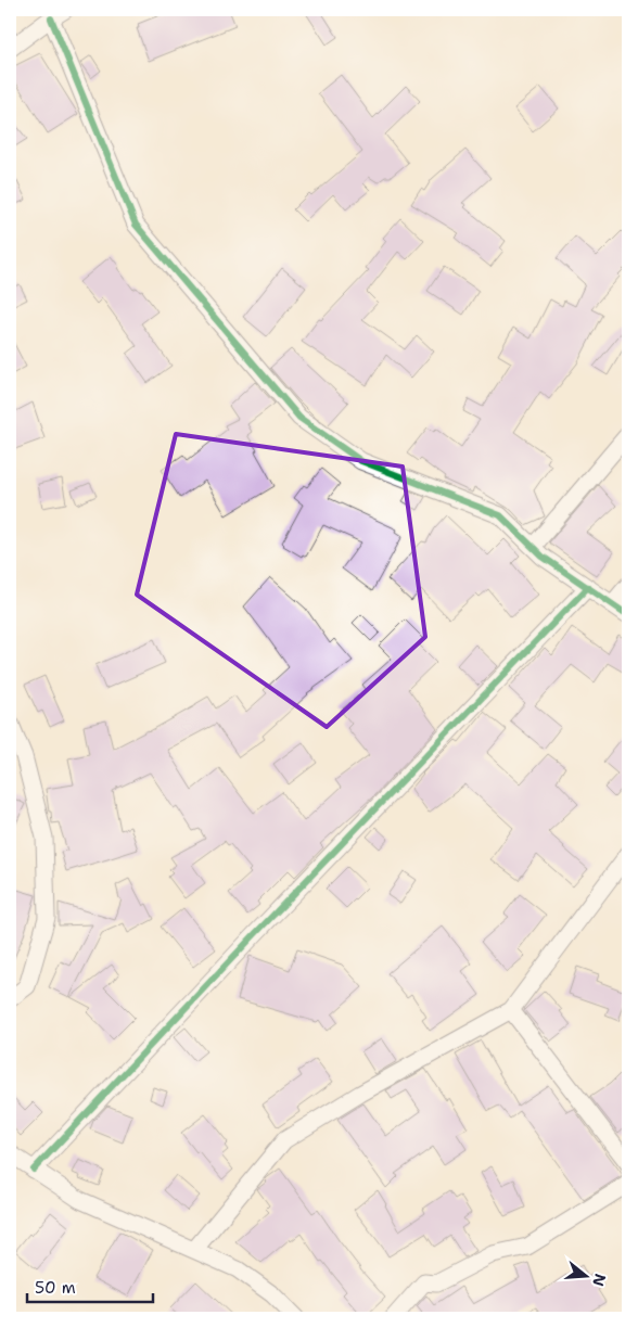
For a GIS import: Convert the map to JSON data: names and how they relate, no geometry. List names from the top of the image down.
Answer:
{
  "scale_bar": "50 m",
  "north": "right"
}
